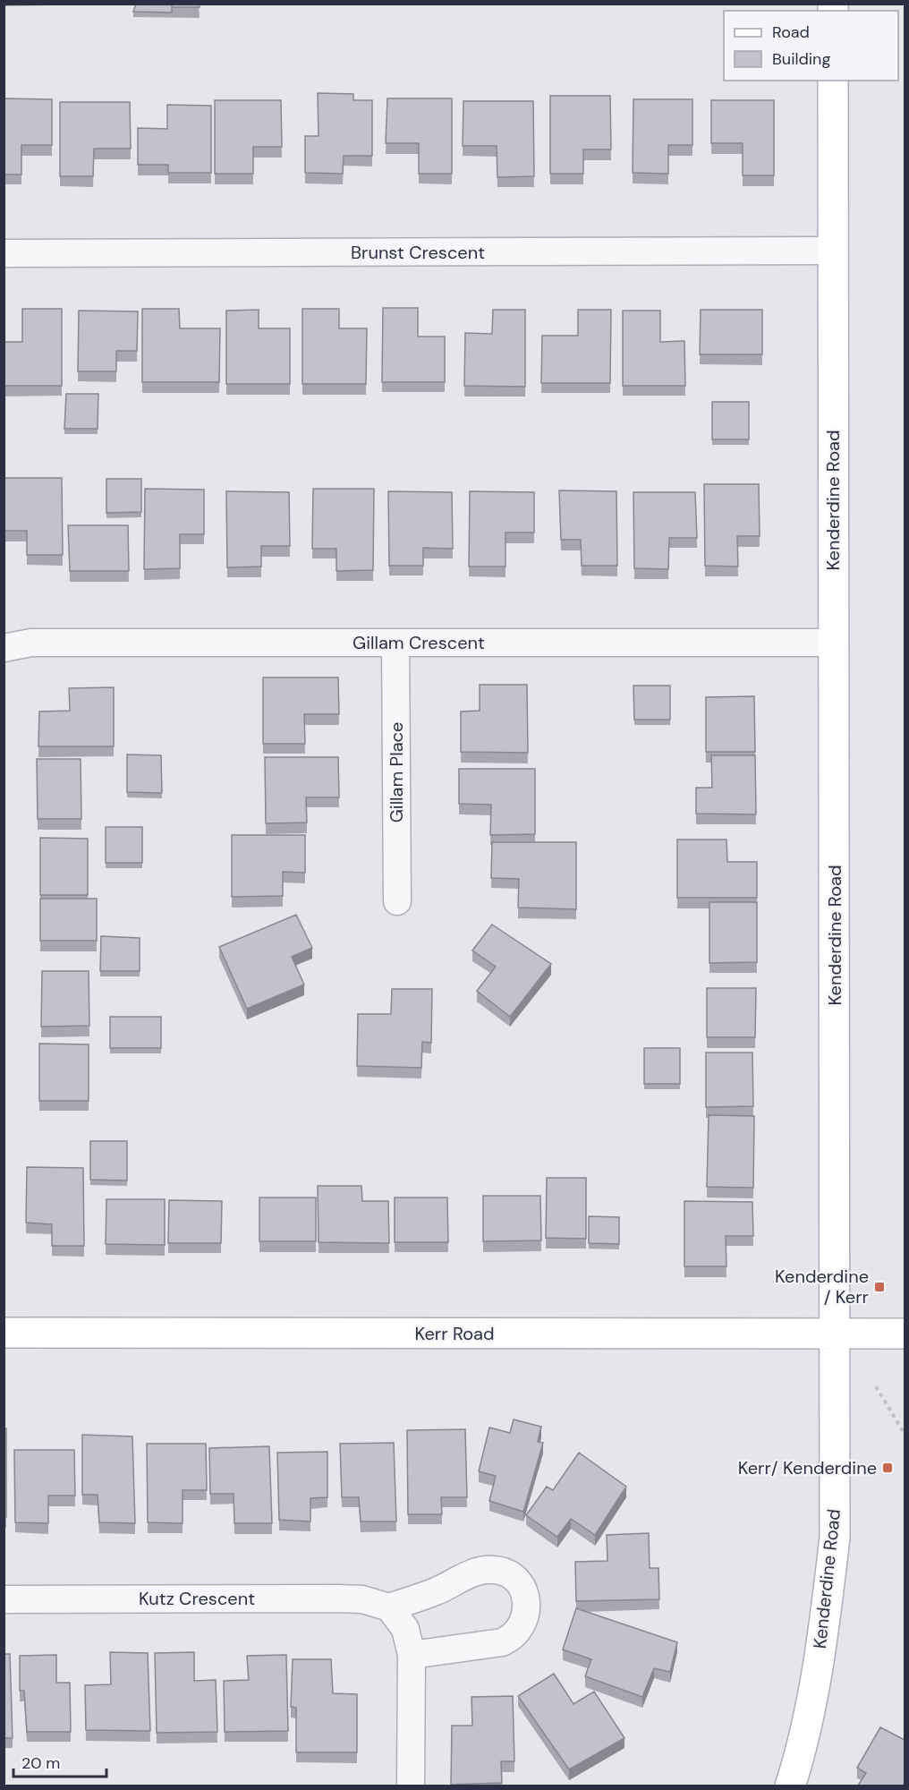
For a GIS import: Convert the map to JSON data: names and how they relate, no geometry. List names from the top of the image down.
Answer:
{
  "streets": {
    "street": [
      "Brunst Crescent",
      "Kenderdine Road",
      "Gillam Crescent",
      "Gillam Place",
      "Kerr Road",
      "Kutz Crescent"
    ]
  },
  "crossings": [
    ["Brunst Crescent", "Kenderdine Road"],
    ["Kenderdine Road", "Gillam Crescent"],
    ["Kenderdine Road", "Kerr Road"],
    ["Gillam Crescent", "Gillam Place"]
  ],
  "places": {
    "transit": ["Kenderdine / Kerr", "Kerr/ Kenderdine"]
  },
  "legend": ["Road", "Building"],
  "scale_bar": "20 m"
}
